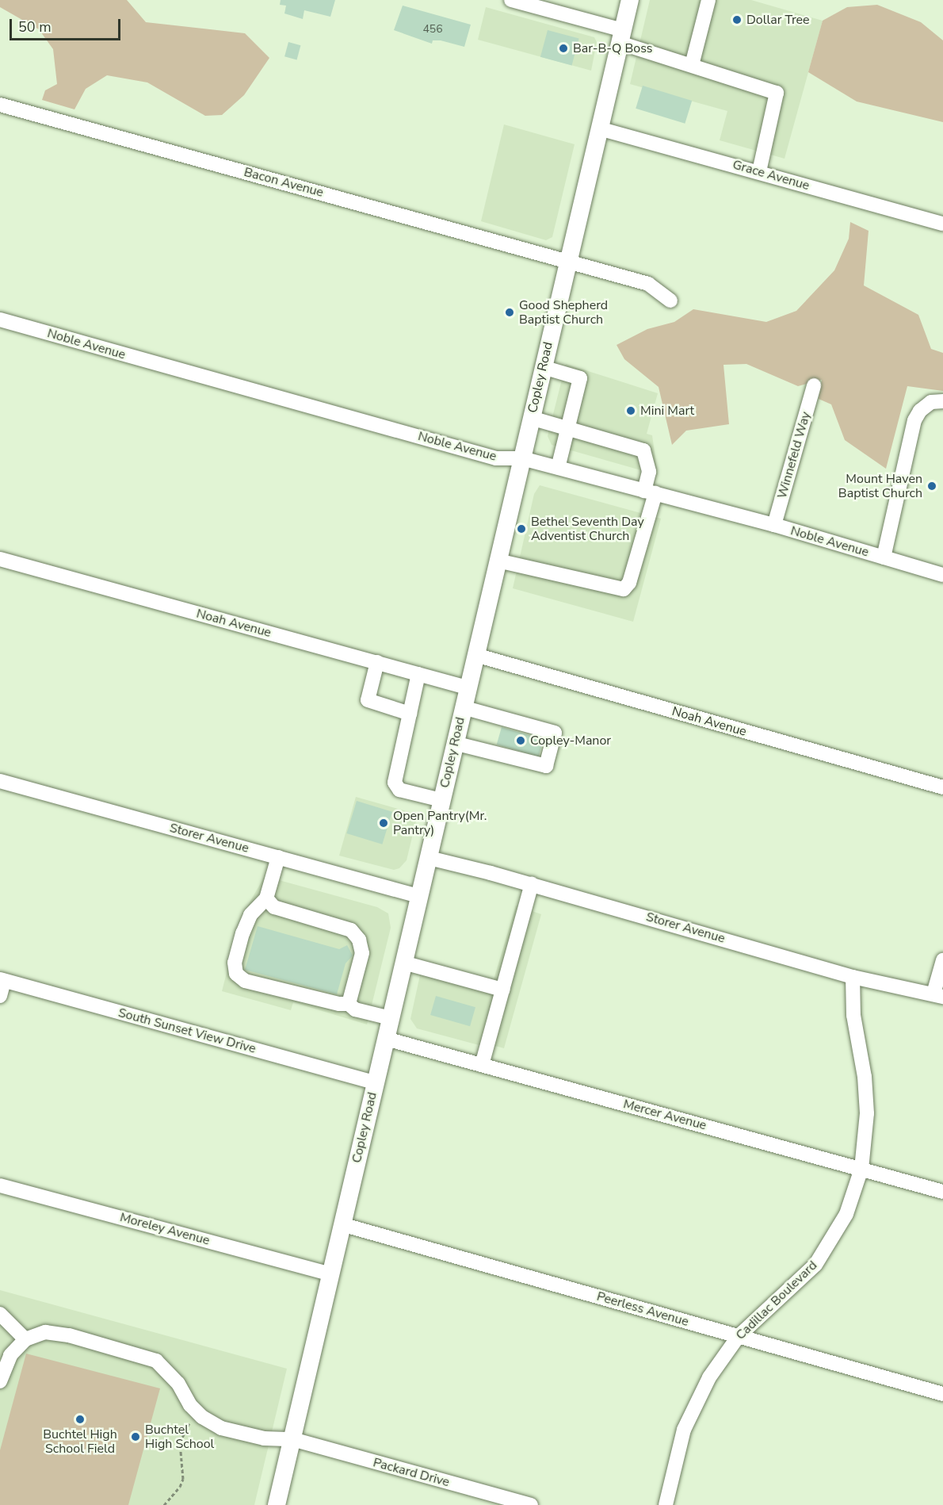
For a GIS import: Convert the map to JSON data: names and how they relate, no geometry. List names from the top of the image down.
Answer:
{
  "streets": {
    "main road": ["Copley Road"],
    "street": [
      "Grace Avenue",
      "Bacon Avenue",
      "Noble Avenue",
      "Winnefeld Way",
      "Noah Avenue",
      "Storer Avenue",
      "South Sunset View Drive",
      "Mercer Avenue",
      "Moreley Avenue",
      "Cadillac Boulevard",
      "Peerless Avenue",
      "Packard Drive"
    ]
  },
  "crossings": [
    ["Grace Avenue", "Copley Road"],
    ["Bacon Avenue", "Copley Road"],
    ["Noble Avenue", "Copley Road"],
    ["Noble Avenue", "Winnefeld Way"],
    ["Copley Road", "Noah Avenue"],
    ["Copley Road", "Storer Avenue"],
    ["Copley Road", "South Sunset View Drive"],
    ["Copley Road", "Mercer Avenue"],
    ["Copley Road", "Moreley Avenue"],
    ["Copley Road", "Peerless Avenue"],
    ["Copley Road", "Packard Drive"],
    ["Storer Avenue", "Cadillac Boulevard"],
    ["Mercer Avenue", "Cadillac Boulevard"],
    ["Cadillac Boulevard", "Peerless Avenue"]
  ],
  "places": [
    "Dollar Tree",
    "Bar-B-Q Boss",
    "Good Shepherd Baptist Church",
    "Mini Mart",
    "Mount Haven Baptist Church",
    "Bethel Seventh Day Adventist Church",
    "Copley-Manor",
    "Open Pantry(Mr. Pantry)",
    "Buchtel High School Field",
    "Buchtel High School"
  ],
  "house_numbers": ["456"],
  "scale_bar": "50 m"
}
